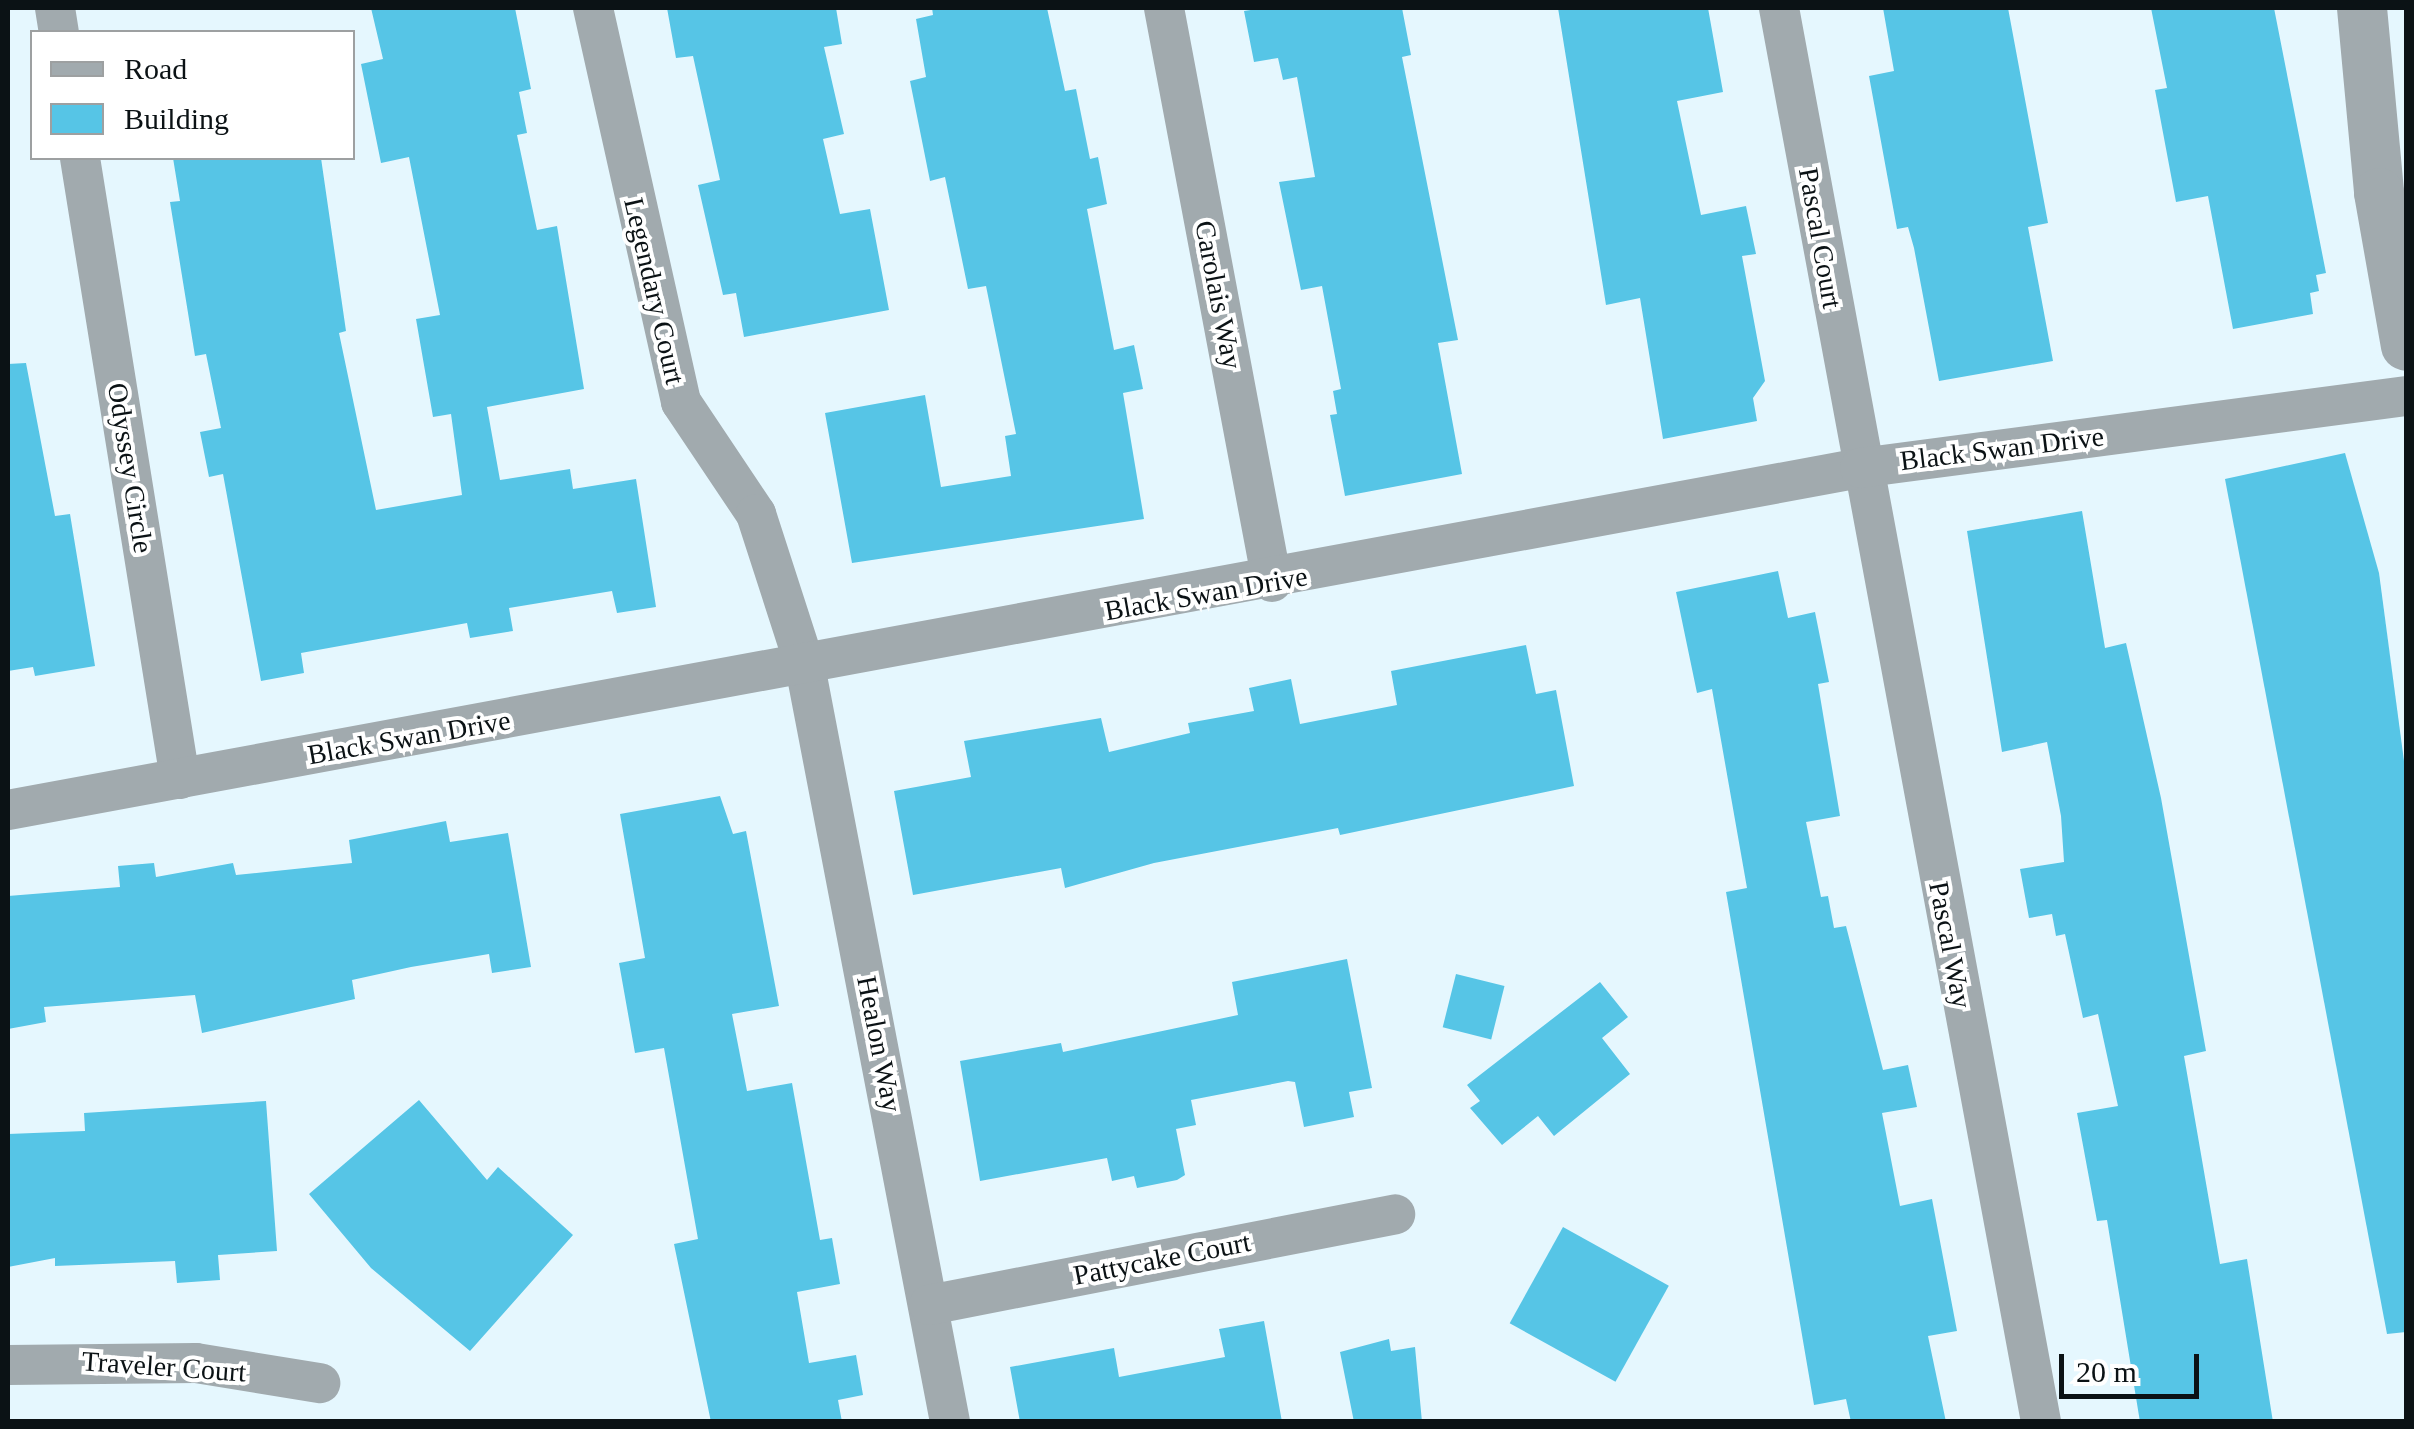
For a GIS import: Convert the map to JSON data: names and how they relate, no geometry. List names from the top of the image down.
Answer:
{
  "streets": {
    "street": [
      "Pascal Court",
      "Legendary Court",
      "Carolais Way",
      "Black Swan Drive",
      "Odyssey Circle",
      "Pascal Way",
      "Healon Way",
      "Pattycake Court",
      "Traveler Court"
    ]
  },
  "crossings": [
    ["Pascal Court", "Black Swan Drive"],
    ["Pascal Court", "Pascal Way"],
    ["Legendary Court", "Black Swan Drive"],
    ["Legendary Court", "Healon Way"],
    ["Carolais Way", "Black Swan Drive"],
    ["Black Swan Drive", "Odyssey Circle"],
    ["Black Swan Drive", "Pascal Way"],
    ["Black Swan Drive", "Healon Way"],
    ["Healon Way", "Pattycake Court"]
  ],
  "legend": ["Road", "Building"],
  "scale_bar": "20 m"
}
